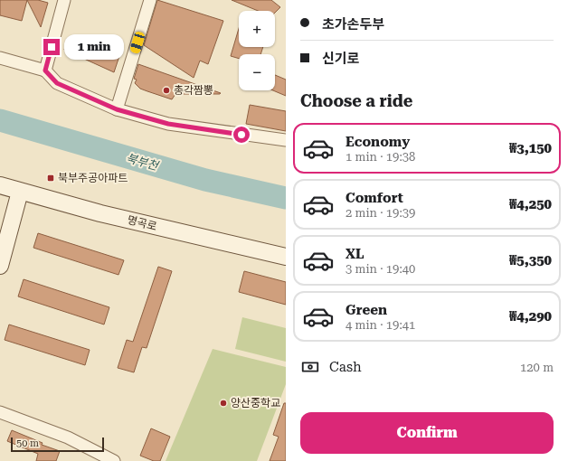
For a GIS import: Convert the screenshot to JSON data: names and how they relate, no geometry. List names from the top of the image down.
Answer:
{
  "streets": {
    "main road": ["명곡로"]
  },
  "water": ["북부천"],
  "places": {
    "other": ["총각짬뽕", "양산중학교"],
    "transit": ["북부주공아파트"]
  },
  "scale_bar": "50 m",
  "page": {
    "banner": ["초가손두부", "신기로"],
    "map_buttons": ["+", "−"],
    "bubble": "1 min",
    "heading": "Choose a ride",
    "list": [
      {
        "name": "Economy",
        "note": "1 min · 19:38",
        "value": "₩3,150"
      },
      {
        "name": "Comfort",
        "note": "2 min · 19:39",
        "value": "₩4,250"
      },
      {
        "name": "XL",
        "note": "3 min · 19:40",
        "value": "₩5,350"
      },
      {
        "name": "Green",
        "note": "4 min · 19:41",
        "value": "₩4,290"
      }
    ],
    "pay": ["Cash", "120 m"],
    "buttons": "Confirm",
    "scale": "50 m"
  }
}
